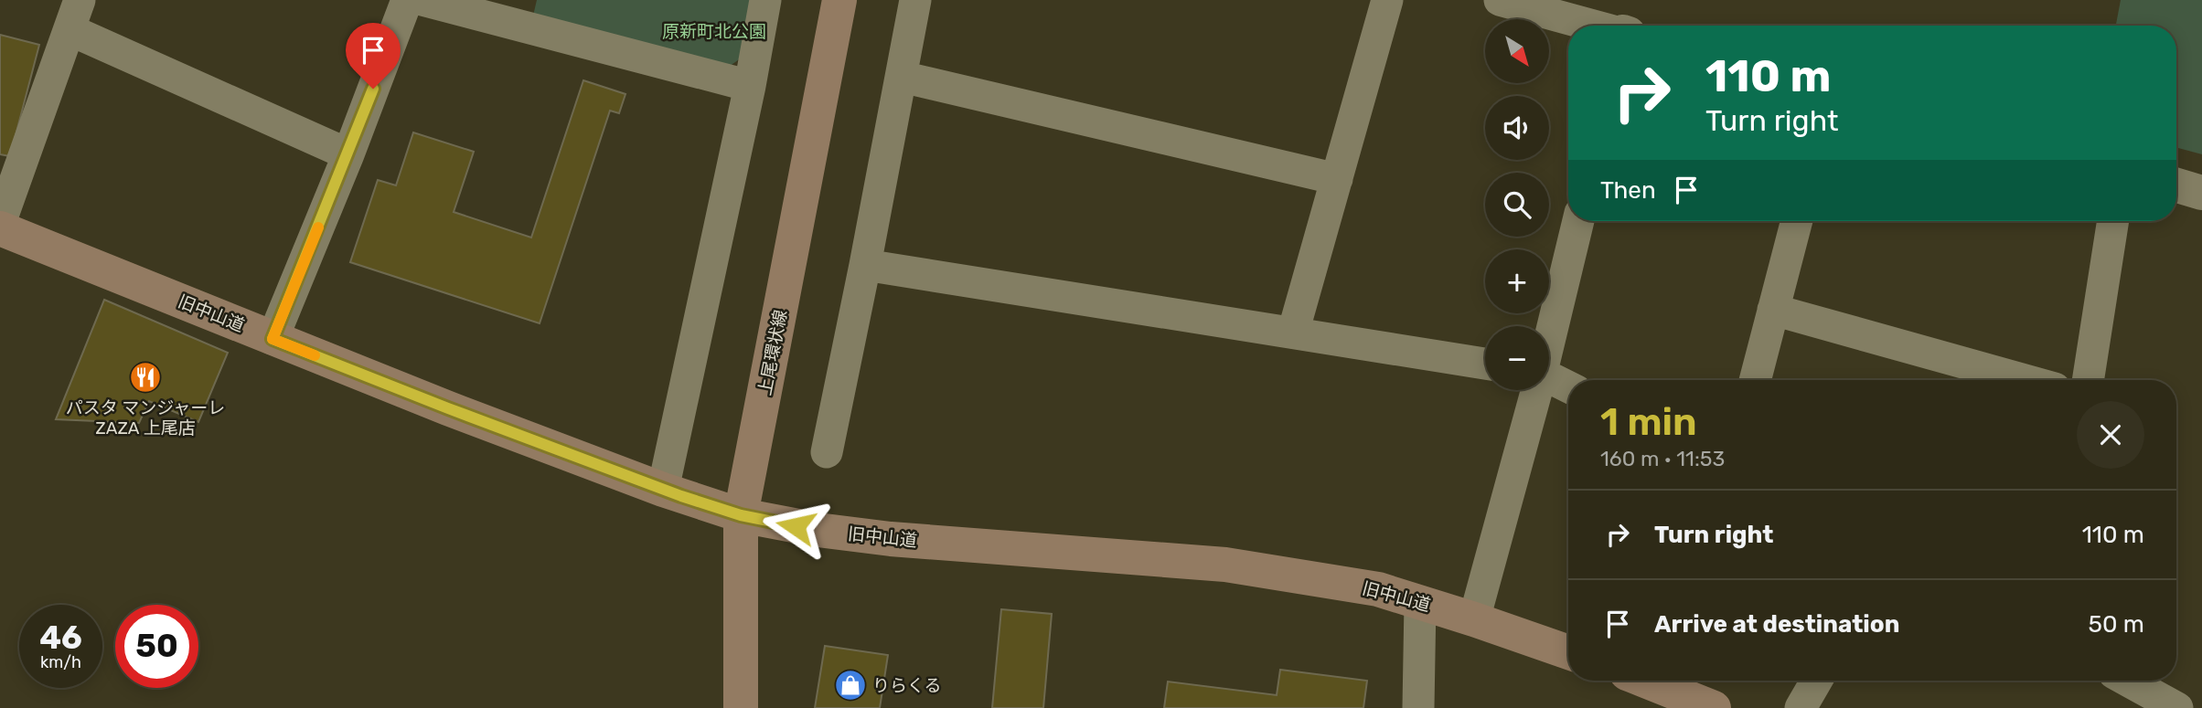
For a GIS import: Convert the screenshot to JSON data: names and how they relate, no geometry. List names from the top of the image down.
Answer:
{
  "streets": {
    "main road": ["旧中山道", "上尾環状線"]
  },
  "crossings": [
    ["旧中山道", "上尾環状線"]
  ],
  "parks": ["原新町北公園"],
  "places": {
    "restaurant": ["パスタ マンジャーレ ZAZA 上尾店"],
    "shop": ["りらくる"]
  },
  "north": "bottom right",
  "page": {
    "map_buttons": ["+", "−"],
    "turn": ["110 m", "Turn right"],
    "then": "Then",
    "heading": ["1 min", "160 m · 11:53"],
    "list": [
      {
        "name": "Turn right",
        "value": "110 m"
      },
      {
        "name": "Arrive at destination",
        "value": "50 m"
      }
    ],
    "speed": "46 km/h",
    "limit": "50"
  }
}
